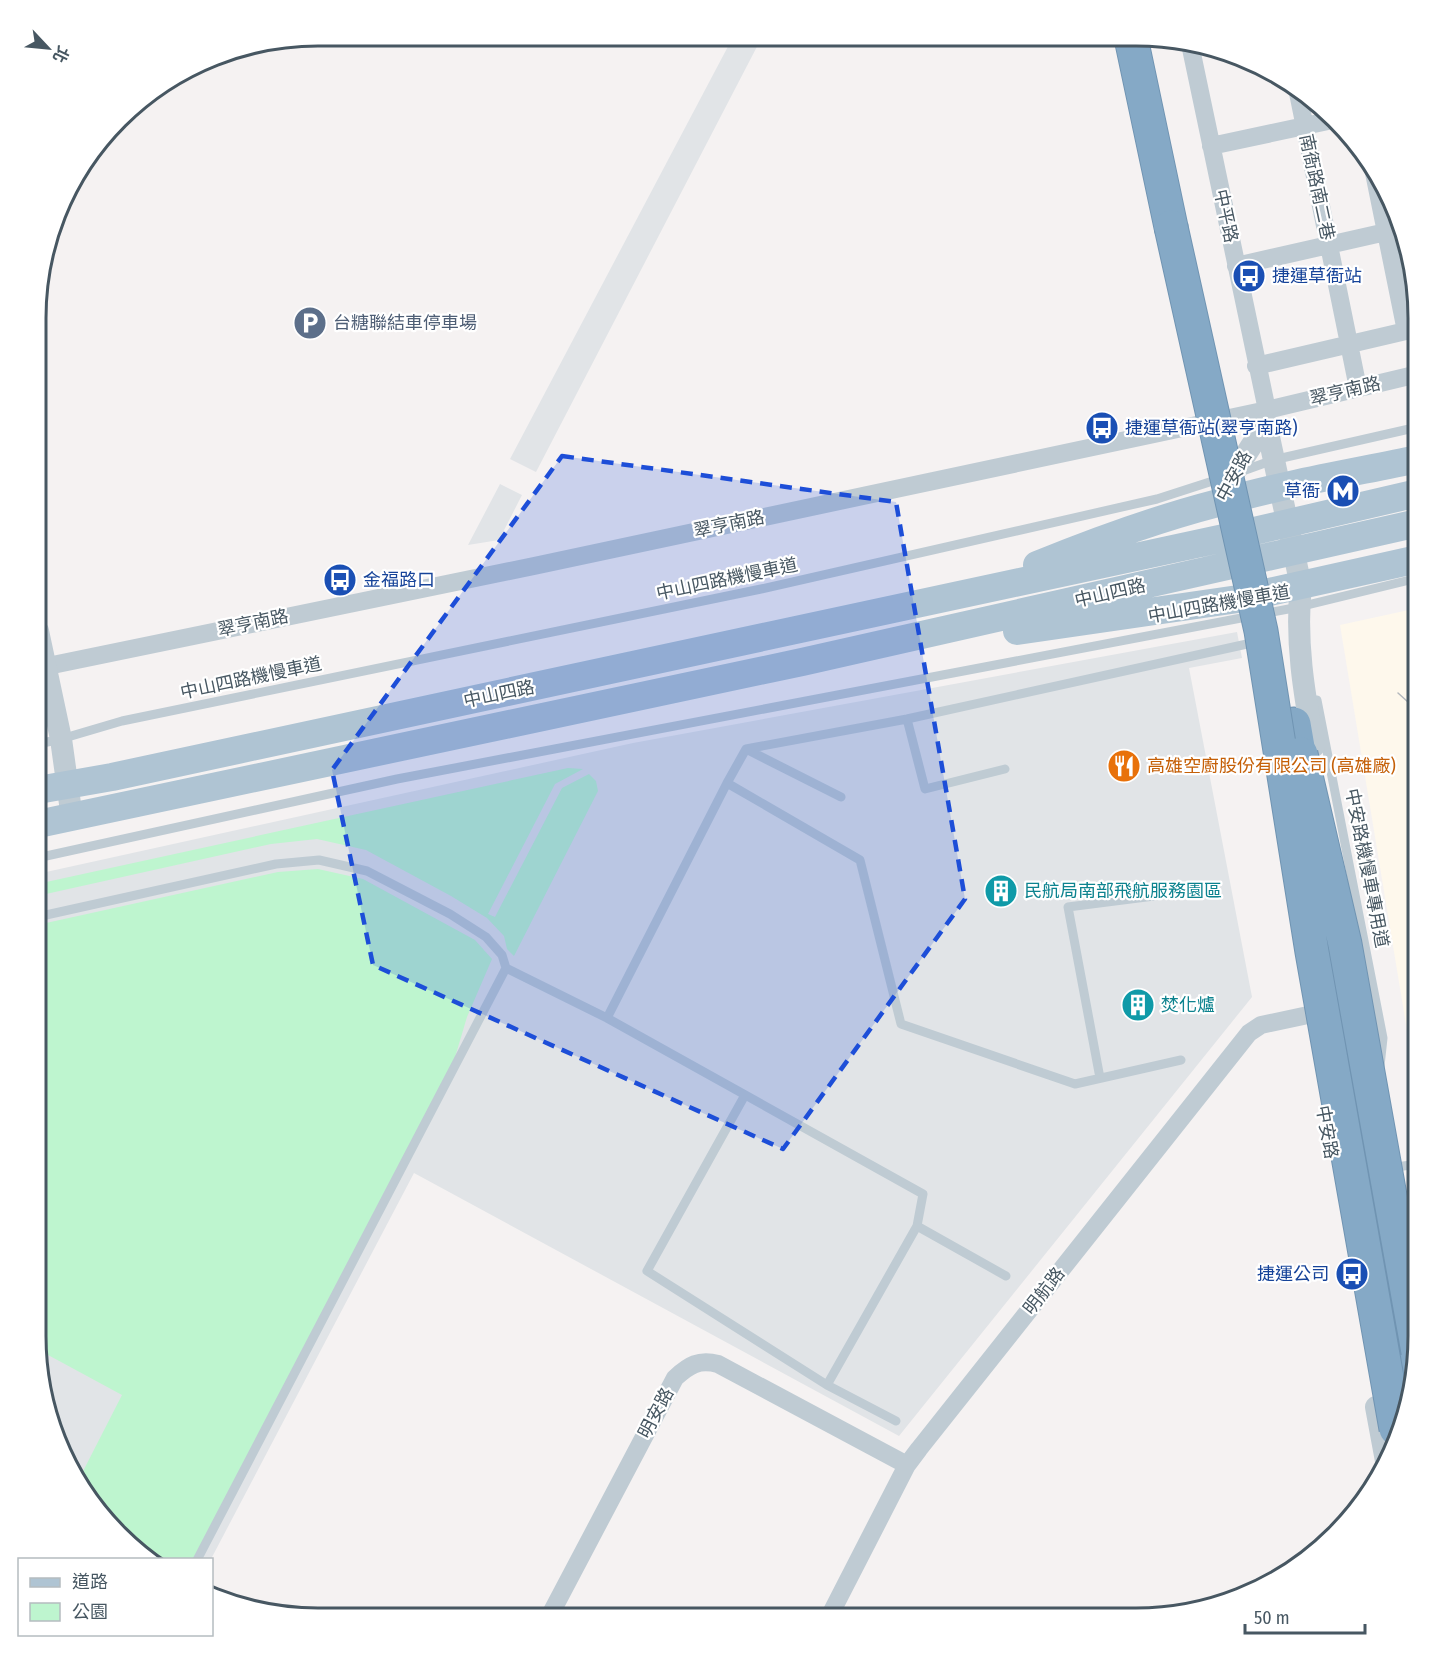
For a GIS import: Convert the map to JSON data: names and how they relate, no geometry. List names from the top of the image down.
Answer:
{
  "streets": {
    "main road": ["中山四路"],
    "street": [
      "南衙路南二巷",
      "中平路",
      "翠亨南路",
      "中安路",
      "明航路",
      "明安路"
    ],
    "lane": ["中山四路機慢車道", "中安路機慢車專用道"]
  },
  "crossings": [
    ["南衙路南二巷", "翠亨南路"],
    ["中平路", "翠亨南路"],
    ["中平路", "中安路"],
    ["翠亨南路", "中安路"],
    ["中安路", "中山四路機慢車道"],
    ["中安路", "中山四路"],
    ["中安路", "中安路機慢車專用道"],
    ["中安路", "明航路"],
    ["中山四路機慢車道", "中山四路"],
    ["明航路", "明安路"]
  ],
  "places": {
    "bus stop": [
      "捷運草衙站",
      "捷運草衙站(翠亨南路)",
      "金福路口",
      "捷運公司"
    ],
    "parking": ["台糖聯結車停車場"],
    "metro station": ["草衙"],
    "restaurant": ["高雄空廚股份有限公司 (高雄廠)"],
    "building": ["民航局南部飛航服務園區", "焚化爐"]
  },
  "legend": ["道路", "公園"],
  "scale_bar": "50 m",
  "north": "bottom right"
}
